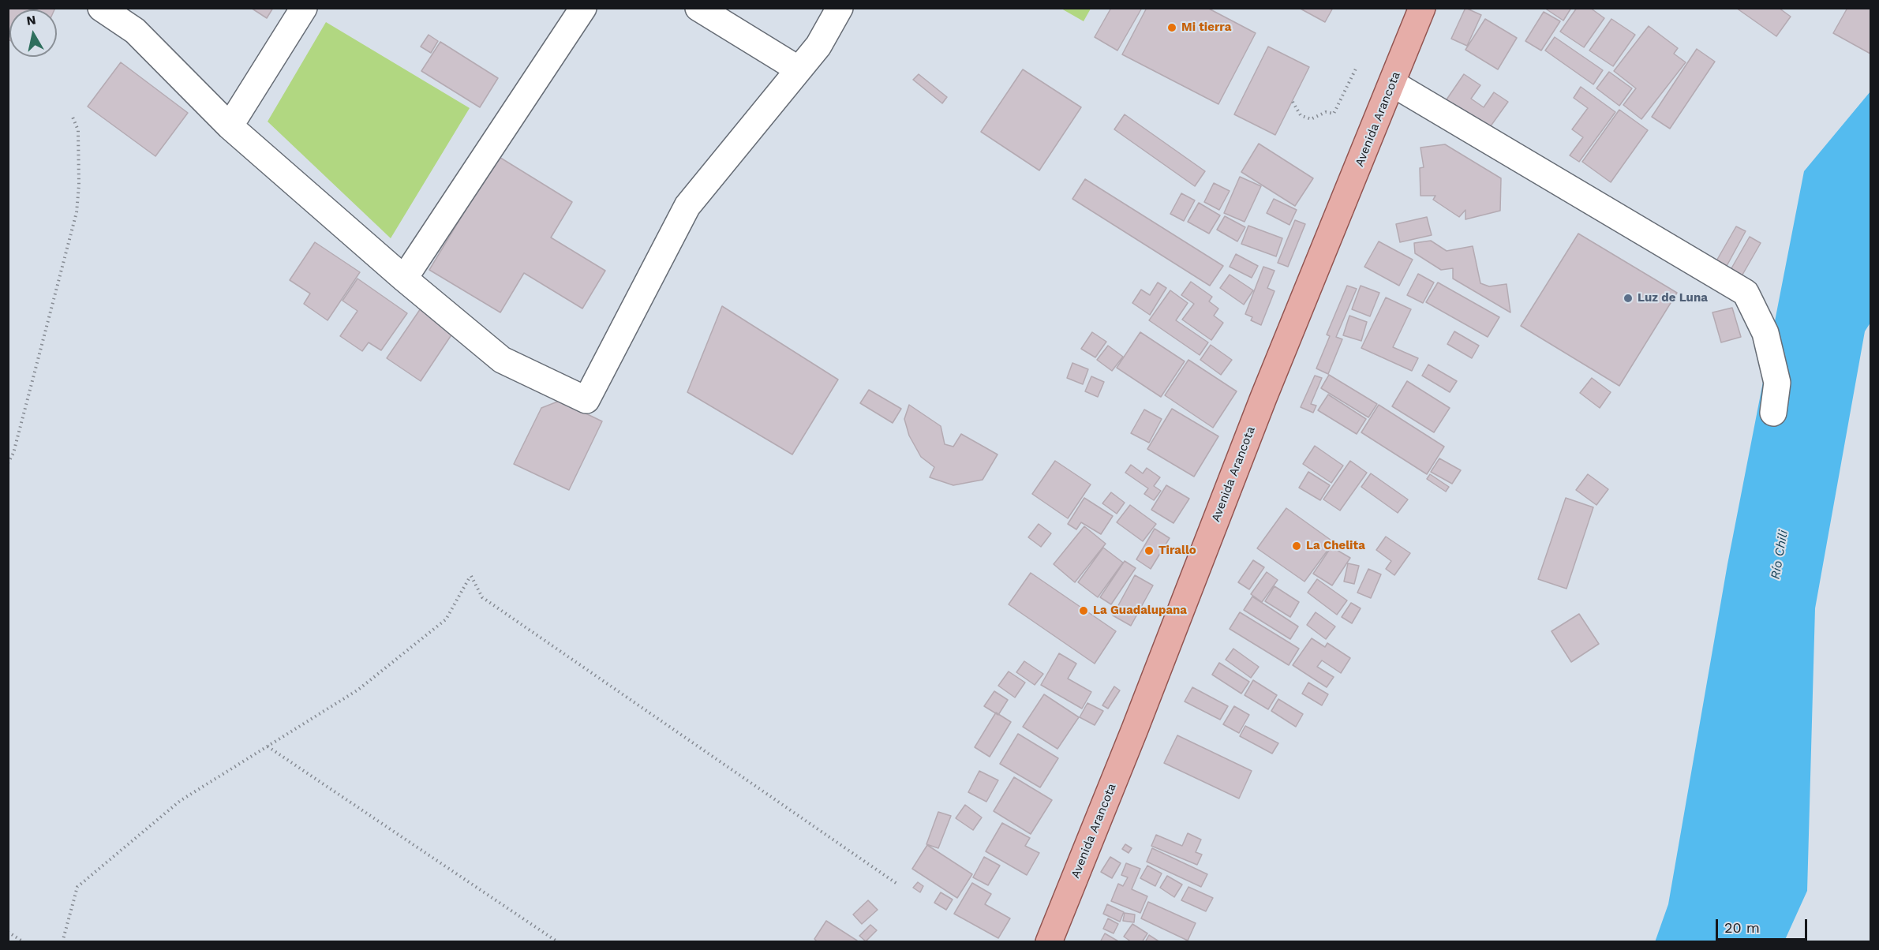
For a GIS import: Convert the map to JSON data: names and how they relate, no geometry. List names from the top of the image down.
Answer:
{
  "streets": {
    "main road": ["Avenida Arancota"]
  },
  "water": ["Río Chili"],
  "places": [
    "Mi tierra",
    "Luz de Luna",
    "La Chelita",
    "Tirallo",
    "La Guadalupana"
  ],
  "scale_bar": "20 m",
  "north": "top"
}
